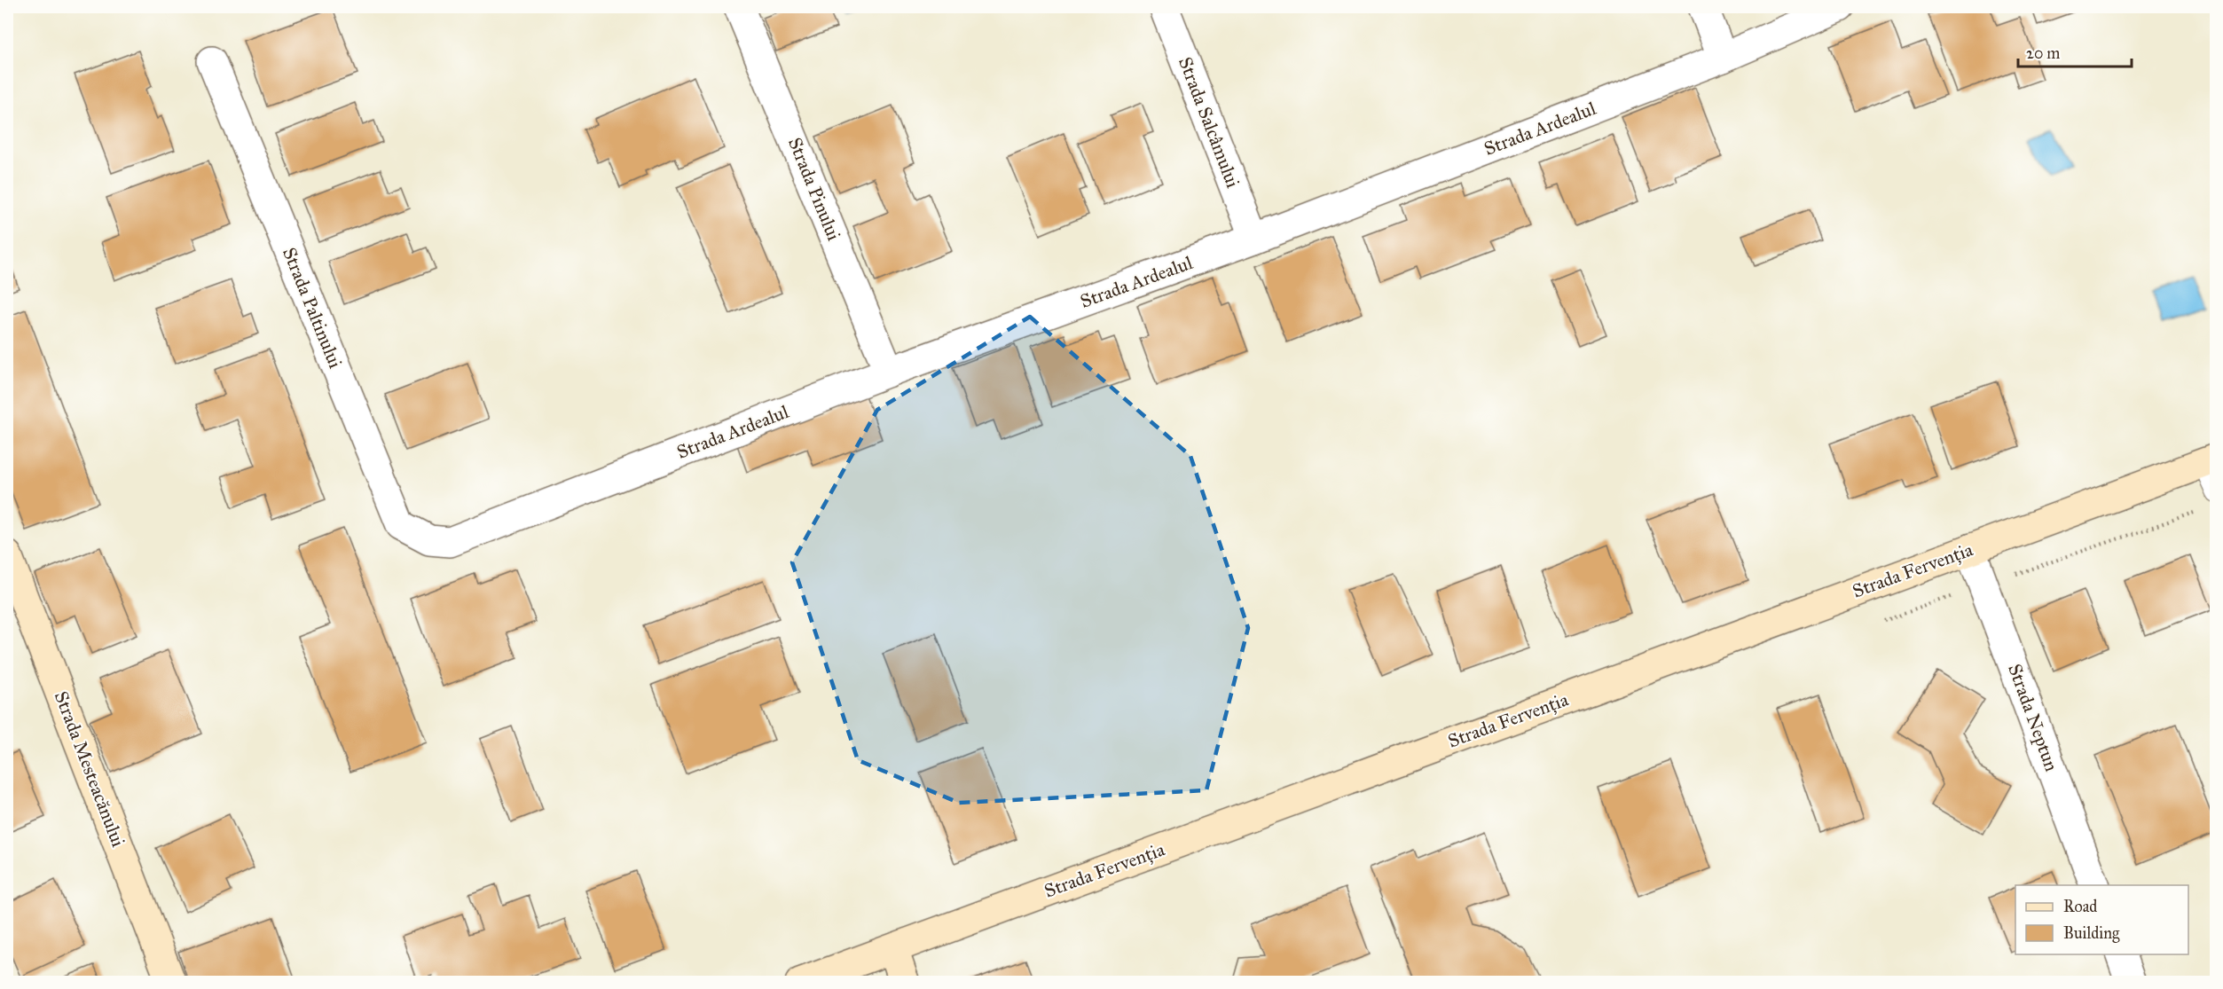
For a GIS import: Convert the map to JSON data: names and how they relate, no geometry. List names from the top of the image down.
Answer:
{
  "streets": {
    "street": [
      "Strada Salcâmului",
      "Strada Ardealul",
      "Strada Pinului",
      "Strada Paltinului",
      "Strada Fervenția",
      "Strada Neptun",
      "Strada Mesteacănului"
    ]
  },
  "crossings": [
    ["Strada Salcâmului", "Strada Ardealul"],
    ["Strada Ardealul", "Strada Pinului"],
    ["Strada Ardealul", "Strada Paltinului"],
    ["Strada Fervenția", "Strada Neptun"]
  ],
  "legend": ["Road", "Building"],
  "scale_bar": "20 m"
}
